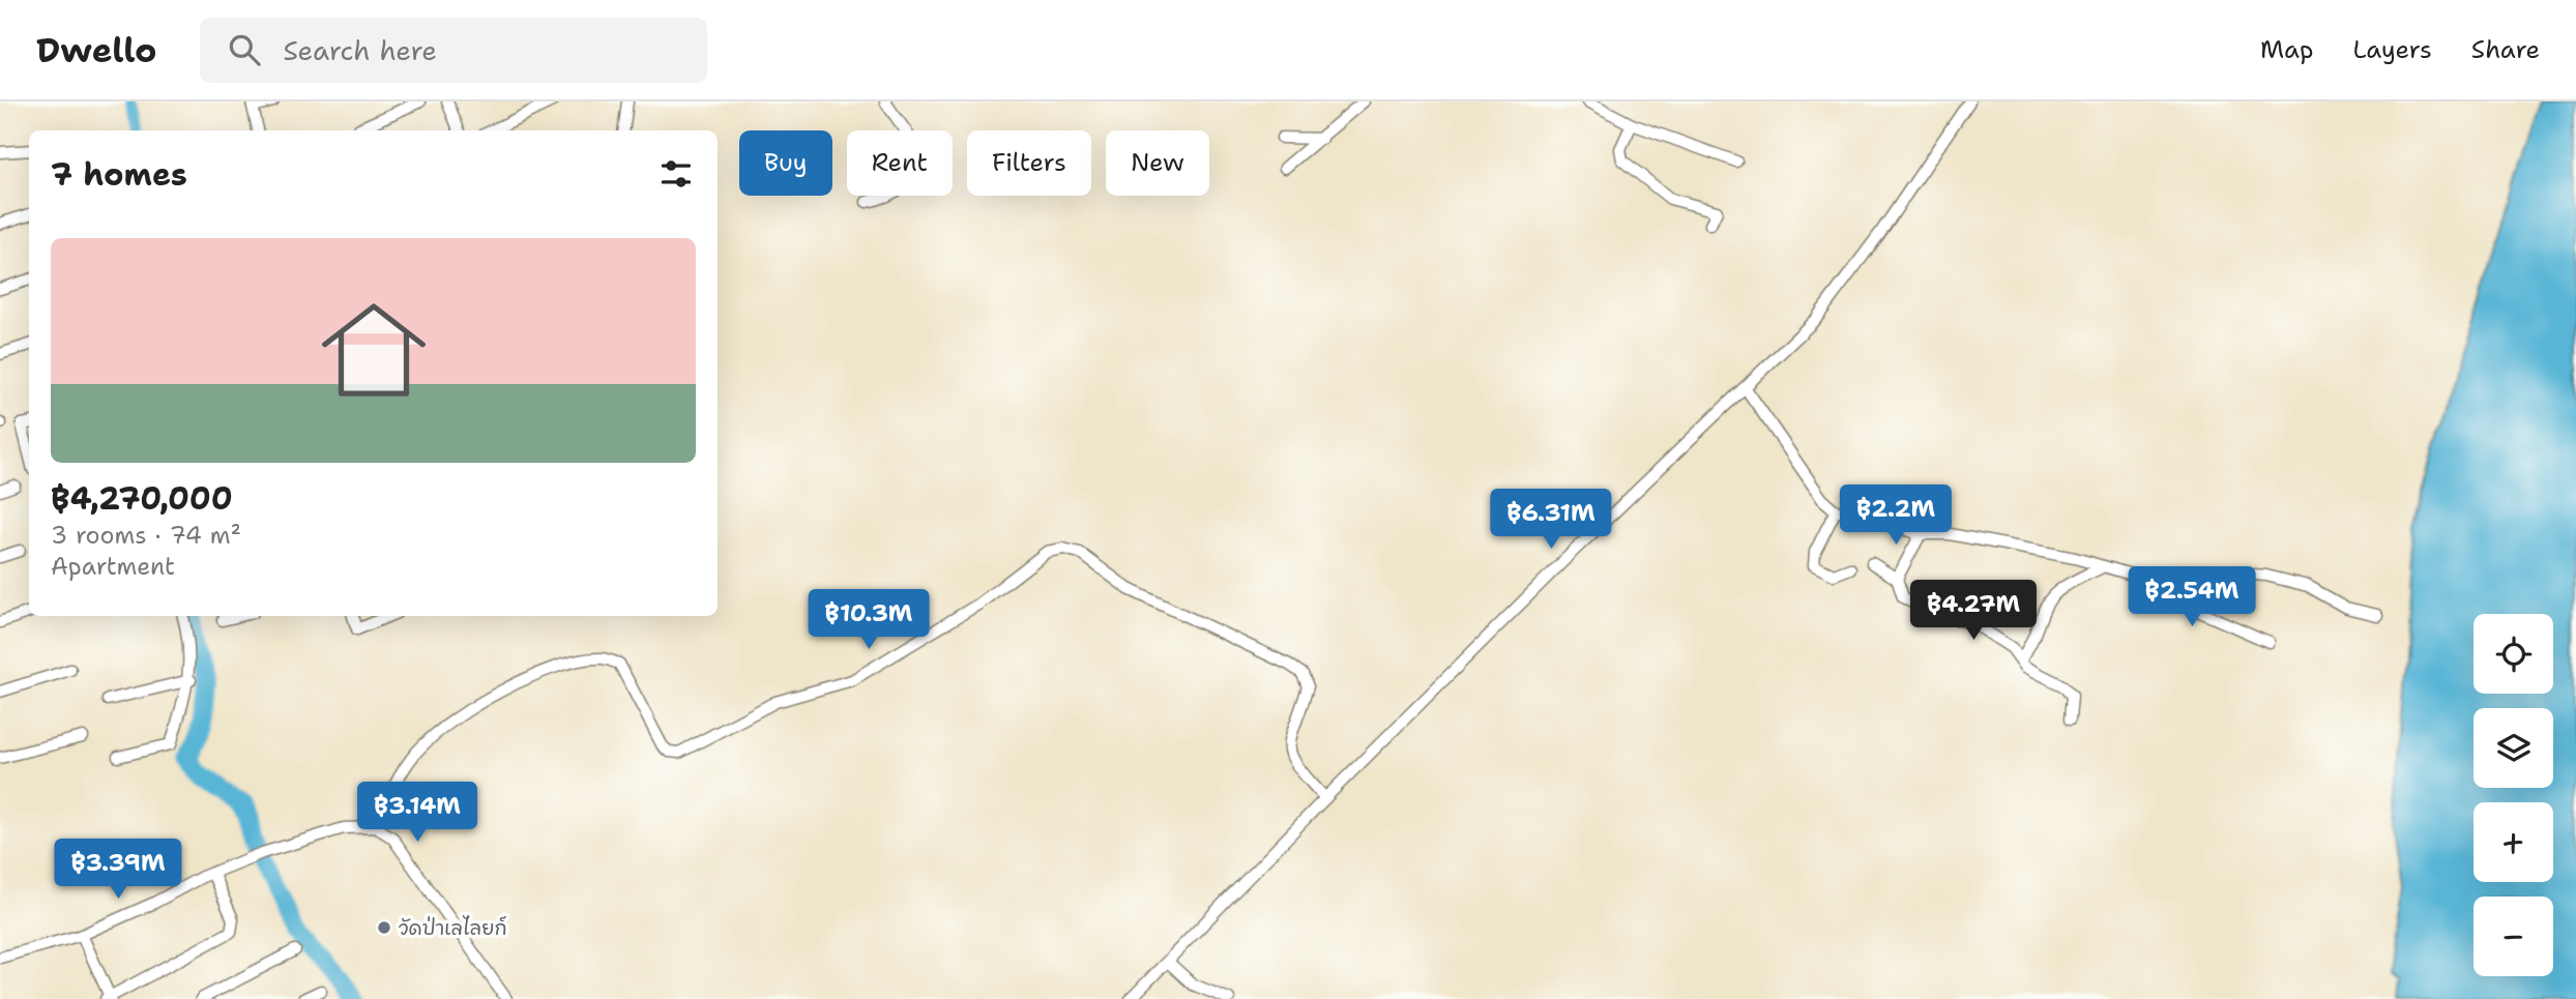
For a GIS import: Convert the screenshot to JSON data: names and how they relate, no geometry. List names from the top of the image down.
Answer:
{
  "places": ["วัดป่าเลไลยก์"],
  "page": {
    "header": "Dwello",
    "search": "Search here",
    "nav": ["Map", "Layers", "Share"],
    "chip": [
      "Buy",
      "Rent",
      "Filters",
      "New"
    ],
    "heading": "7 homes",
    "list": [
      {
        "name": "฿4,270,000",
        "note": "3 rooms · 74 m² · Apartment"
      }
    ],
    "price": [
      "฿2.2M",
      "฿6.31M",
      "฿2.54M",
      "฿4.27M",
      "฿10.3M",
      "฿3.14M",
      "฿3.39M"
    ],
    "map_buttons": ["+", "−"]
  }
}
